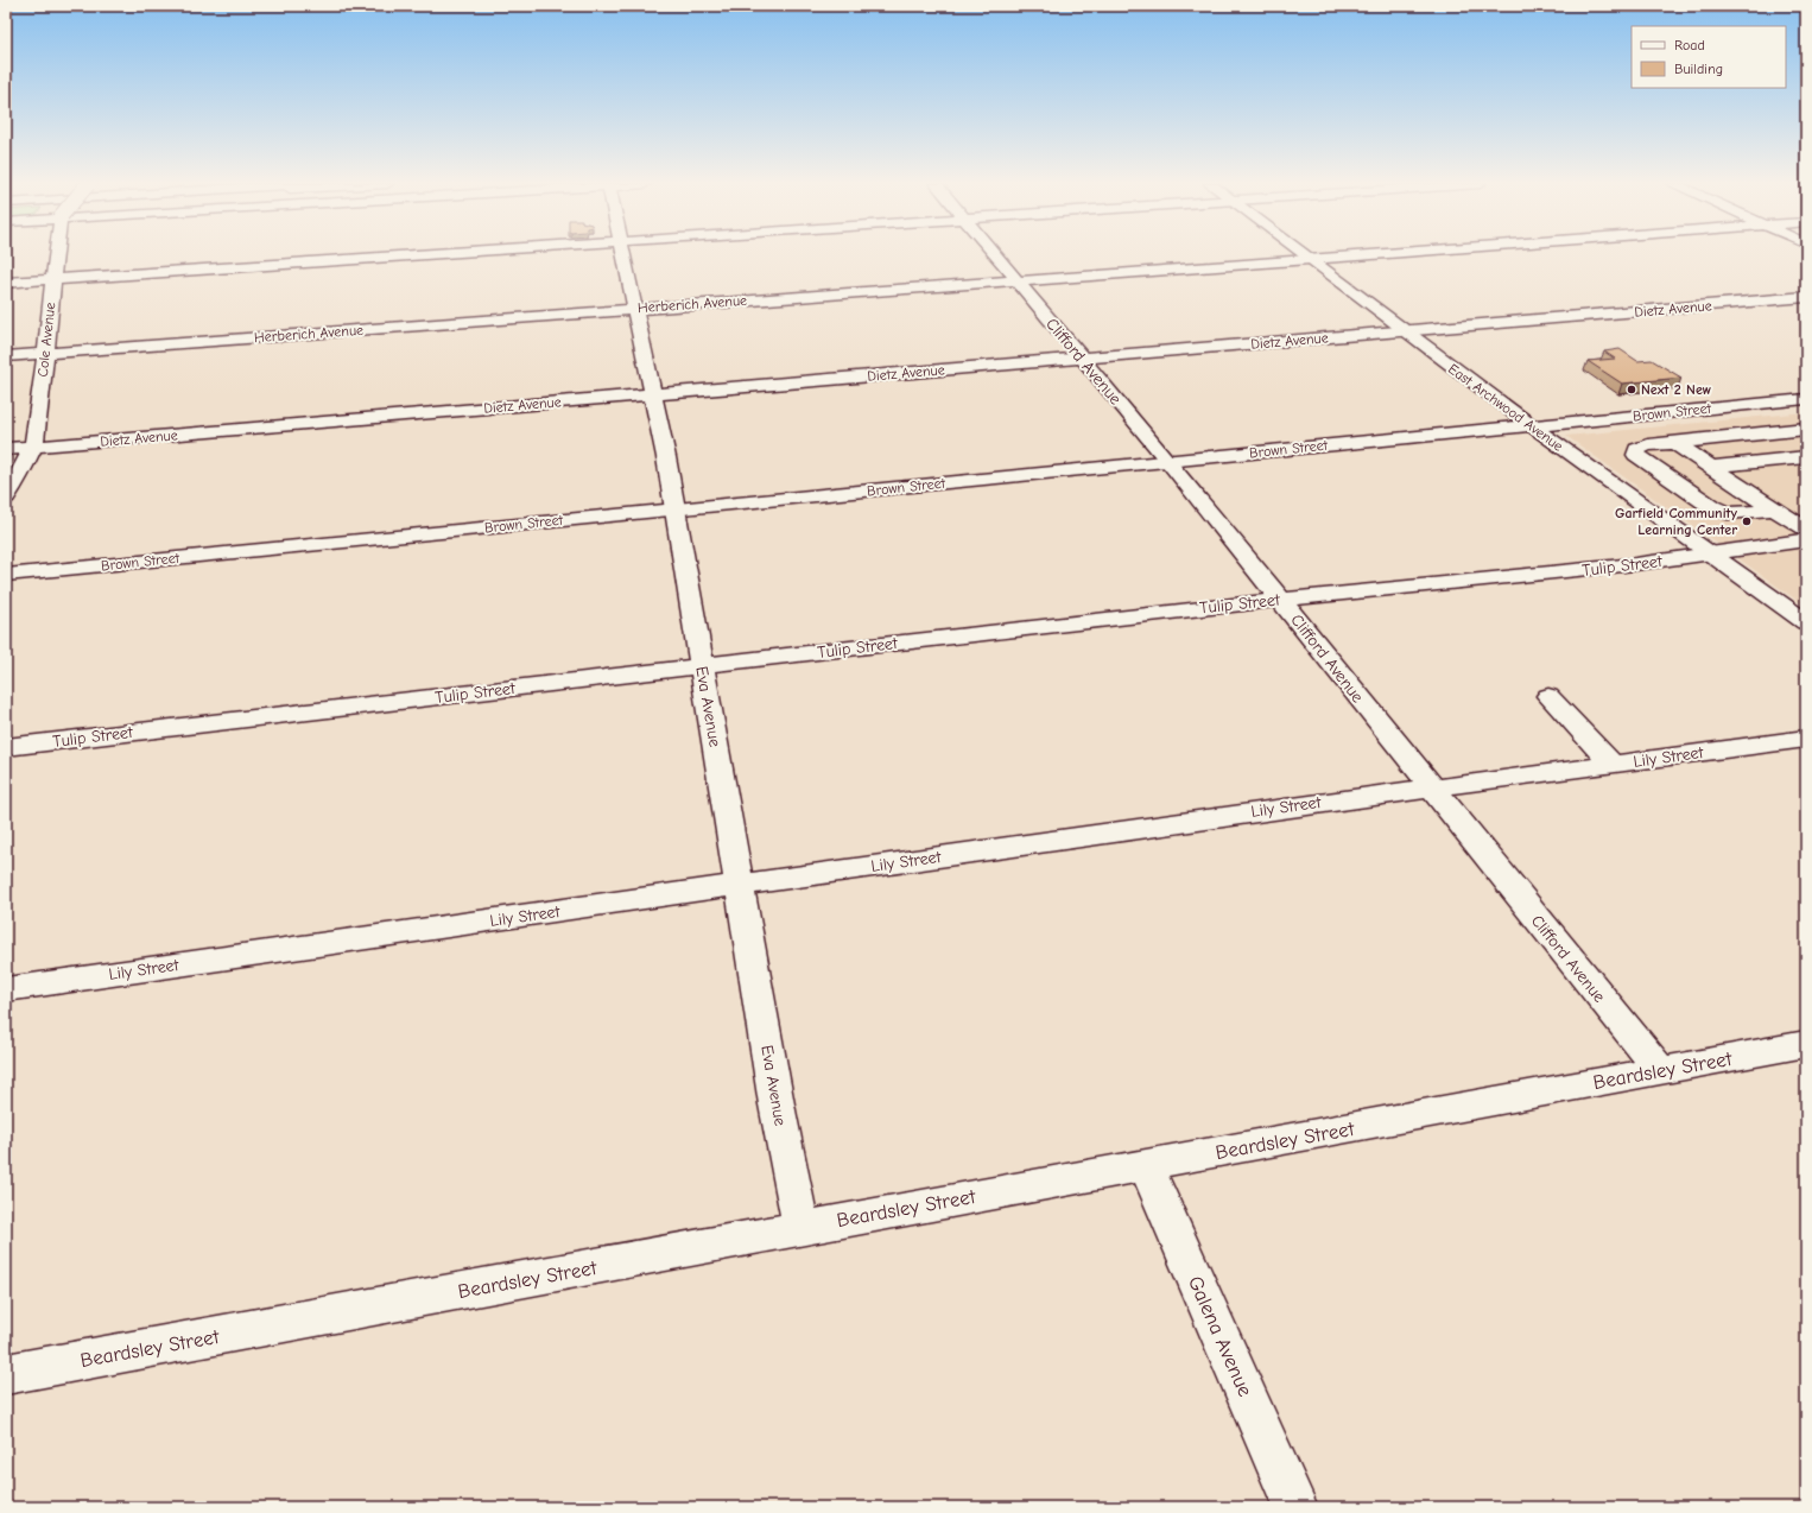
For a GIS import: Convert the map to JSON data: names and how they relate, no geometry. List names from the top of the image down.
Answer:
{
  "streets": {
    "main road": [
      "Herberich Avenue",
      "Dietz Avenue",
      "Cole Avenue",
      "Clifford Avenue",
      "East Archwood Avenue",
      "Brown Street",
      "Tulip Street",
      "Eva Avenue",
      "Lily Street",
      "Beardsley Street",
      "Galena Avenue"
    ]
  },
  "crossings": [
    ["Herberich Avenue", "Cole Avenue"],
    ["Herberich Avenue", "Clifford Avenue"],
    ["Herberich Avenue", "East Archwood Avenue"],
    ["Herberich Avenue", "Eva Avenue"],
    ["Dietz Avenue", "Cole Avenue"],
    ["Dietz Avenue", "Clifford Avenue"],
    ["Dietz Avenue", "East Archwood Avenue"],
    ["Dietz Avenue", "Eva Avenue"],
    ["Clifford Avenue", "Brown Street"],
    ["Clifford Avenue", "Tulip Street"],
    ["Clifford Avenue", "Lily Street"],
    ["Clifford Avenue", "Beardsley Street"],
    ["East Archwood Avenue", "Brown Street"],
    ["East Archwood Avenue", "Tulip Street"],
    ["Brown Street", "Eva Avenue"],
    ["Tulip Street", "Eva Avenue"],
    ["Eva Avenue", "Lily Street"],
    ["Eva Avenue", "Beardsley Street"],
    ["Beardsley Street", "Galena Avenue"]
  ],
  "places": ["Next 2 New", "Garfield Community Learning Center"],
  "legend": ["Road", "Building"]
}
